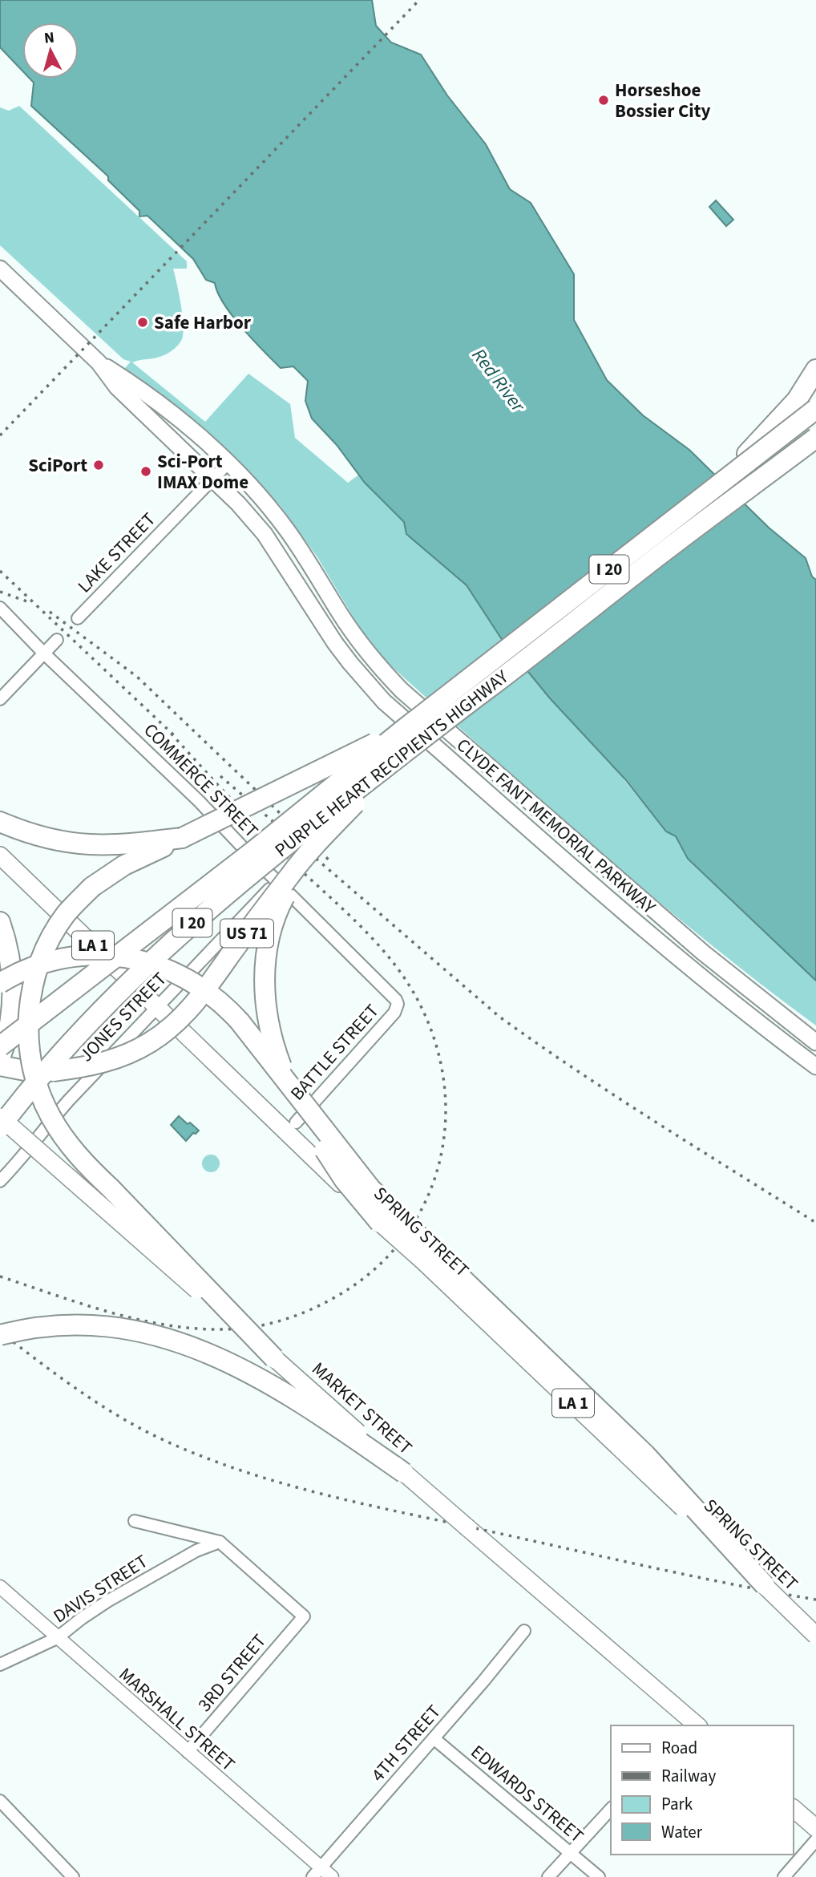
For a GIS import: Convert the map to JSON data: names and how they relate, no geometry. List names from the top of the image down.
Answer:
{
  "streets": {
    "highway": ["I 20", "PURPLE HEART RECIPIENTS HIGHWAY", "US 71"],
    "main road": [
      "CLYDE FANT MEMORIAL PARKWAY",
      "LA 1",
      "SPRING STREET",
      "MARKET STREET"
    ],
    "street": [
      "LAKE STREET",
      "COMMERCE STREET",
      "JONES STREET",
      "BATTLE STREET",
      "DAVIS STREET",
      "3RD STREET",
      "MARSHALL STREET",
      "4TH STREET",
      "EDWARDS STREET"
    ]
  },
  "crossings": [
    ["LAKE STREET", "CLYDE FANT MEMORIAL PARKWAY"],
    ["PURPLE HEART RECIPIENTS HIGHWAY", "US 71"],
    ["COMMERCE STREET", "JONES STREET"],
    ["COMMERCE STREET", "BATTLE STREET"],
    ["JONES STREET", "SPRING STREET"],
    ["DAVIS STREET", "3RD STREET"],
    ["DAVIS STREET", "MARSHALL STREET"],
    ["3RD STREET", "MARSHALL STREET"],
    ["MARSHALL STREET", "4TH STREET"],
    ["4TH STREET", "EDWARDS STREET"]
  ],
  "water": ["Red River"],
  "places": [
    "Horseshoe Bossier City",
    "Safe Harbor",
    "SciPort",
    "Sci-Port IMAX Dome"
  ],
  "legend": [
    "Road",
    "Railway",
    "Park",
    "Water"
  ],
  "north": "top"
}
